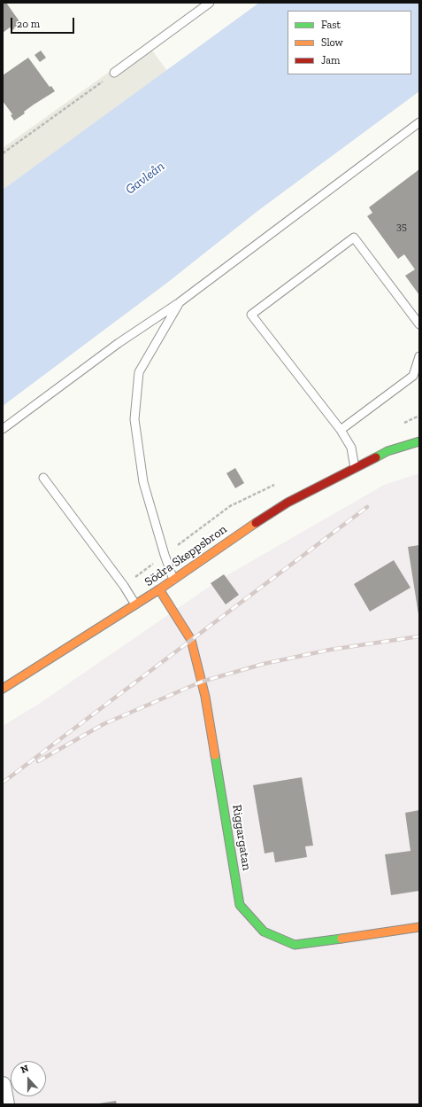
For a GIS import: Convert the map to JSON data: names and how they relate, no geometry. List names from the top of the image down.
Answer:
{
  "streets": {
    "street": ["Södra Skeppsbron", "Riggargatan"]
  },
  "crossings": [
    ["Södra Skeppsbron", "Riggargatan"]
  ],
  "water": ["Gavleån"],
  "house_numbers": ["35"],
  "legend": ["Fast", "Slow", "Jam"],
  "scale_bar": "20 m",
  "north": "top"
}
